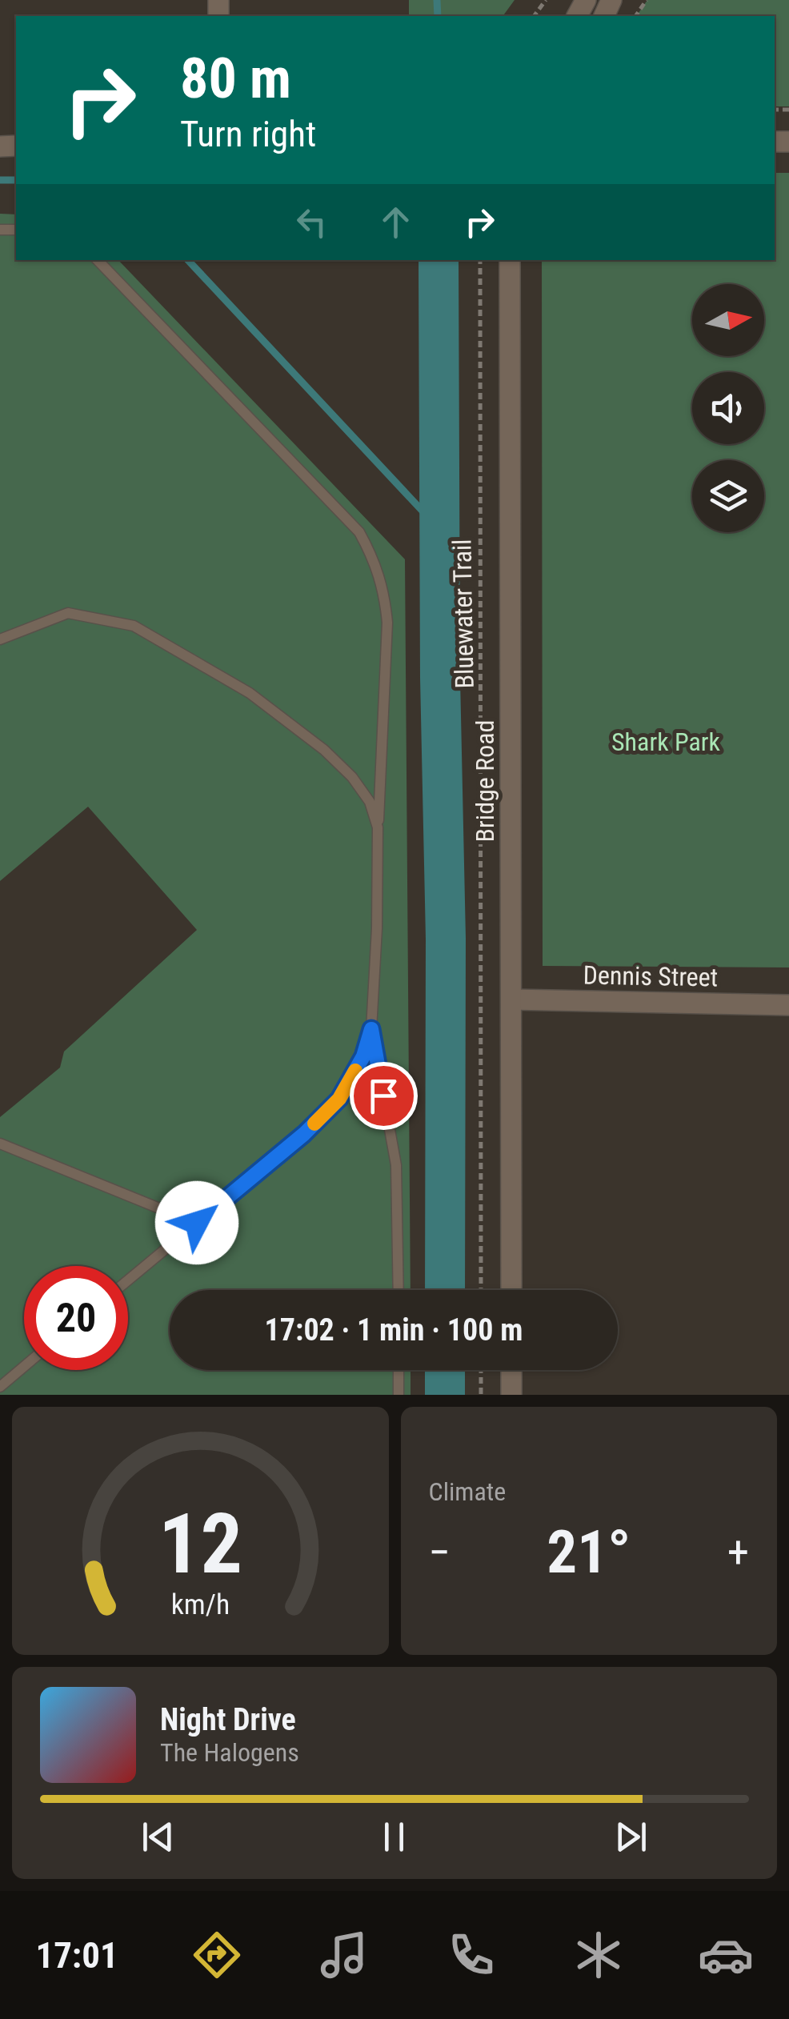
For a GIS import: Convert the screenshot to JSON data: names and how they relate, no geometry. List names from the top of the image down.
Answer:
{
  "streets": {
    "street": ["Bridge Road", "Dennis Street"],
    "path": ["Bluewater Trail"]
  },
  "crossings": [
    ["Bridge Road", "Dennis Street"]
  ],
  "parks": ["Shark Park"],
  "north": "right",
  "page": {
    "turn": ["80 m", "Turn right"],
    "limit": "20",
    "trip": "17:02 · 1 min · 100 m",
    "tile": "Climate",
    "heat": ["−", "21°", "+"],
    "song": ["Night Drive", "The Halogens"],
    "tabs": "17:01",
    "gauge": ["12", "km/h"]
  }
}
